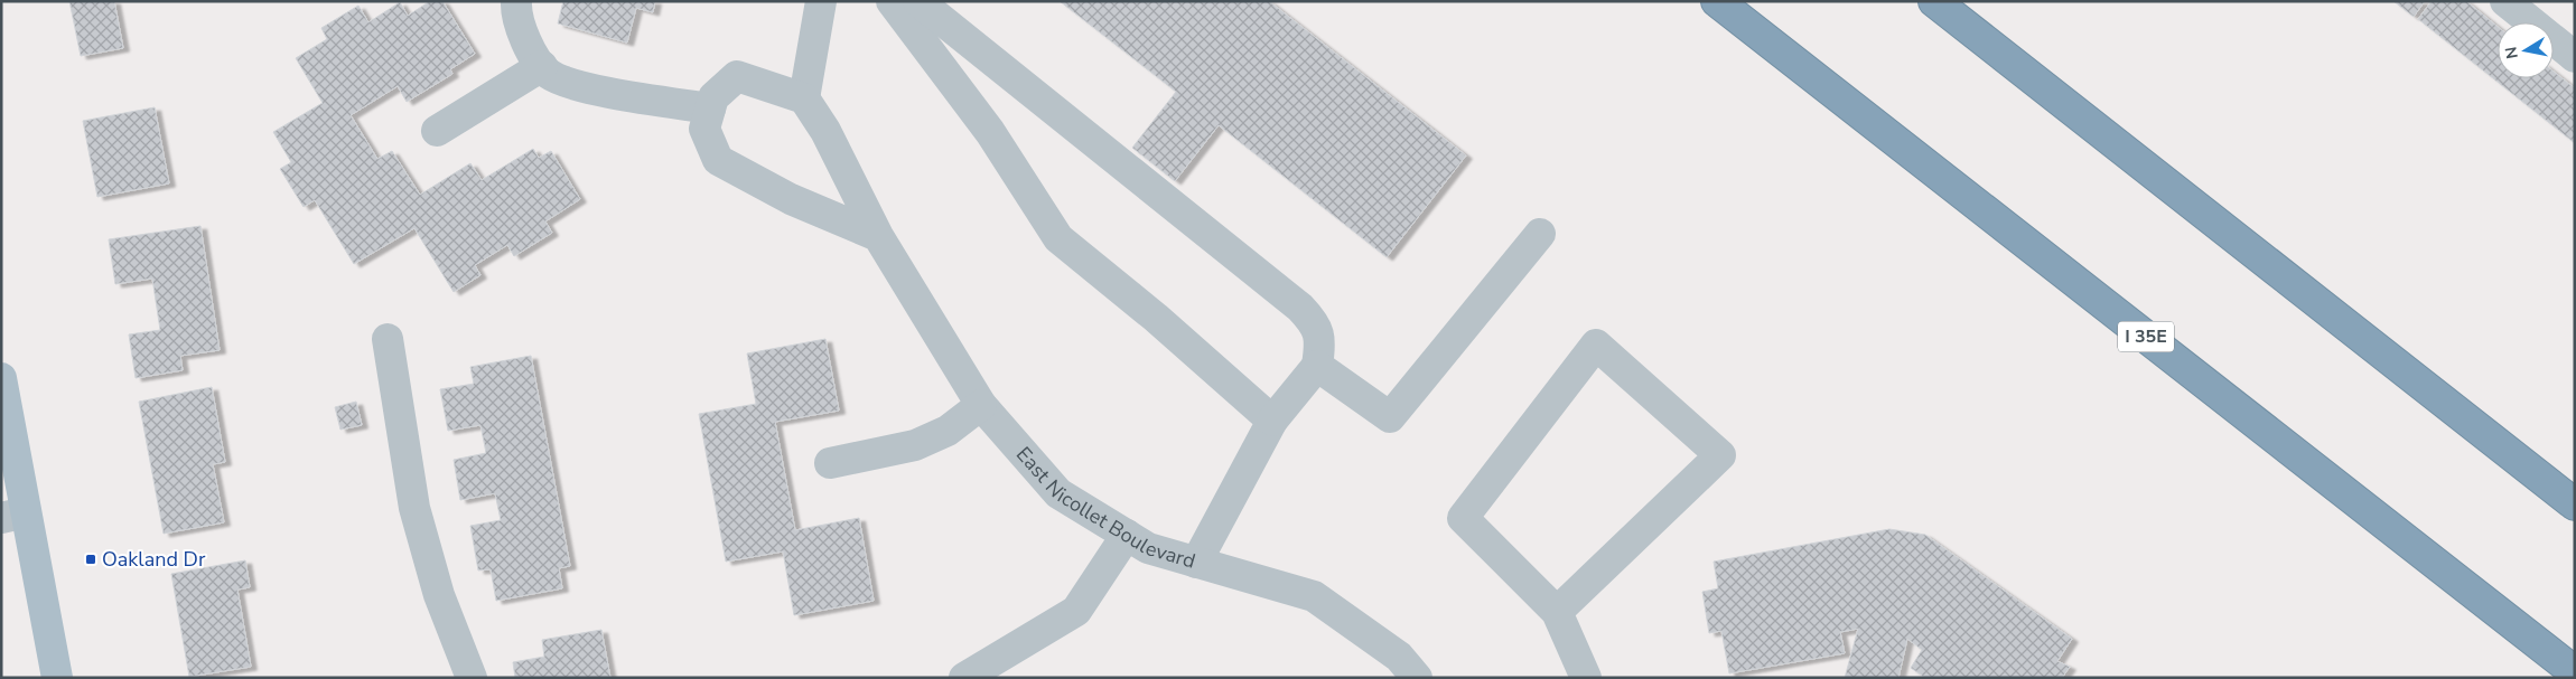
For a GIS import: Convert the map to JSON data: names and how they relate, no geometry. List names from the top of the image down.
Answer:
{
  "streets": {
    "highway": ["I 35E"],
    "street": ["East Nicollet Boulevard"]
  },
  "places": {
    "transit": ["Oakland Dr"]
  },
  "north": "left"
}
